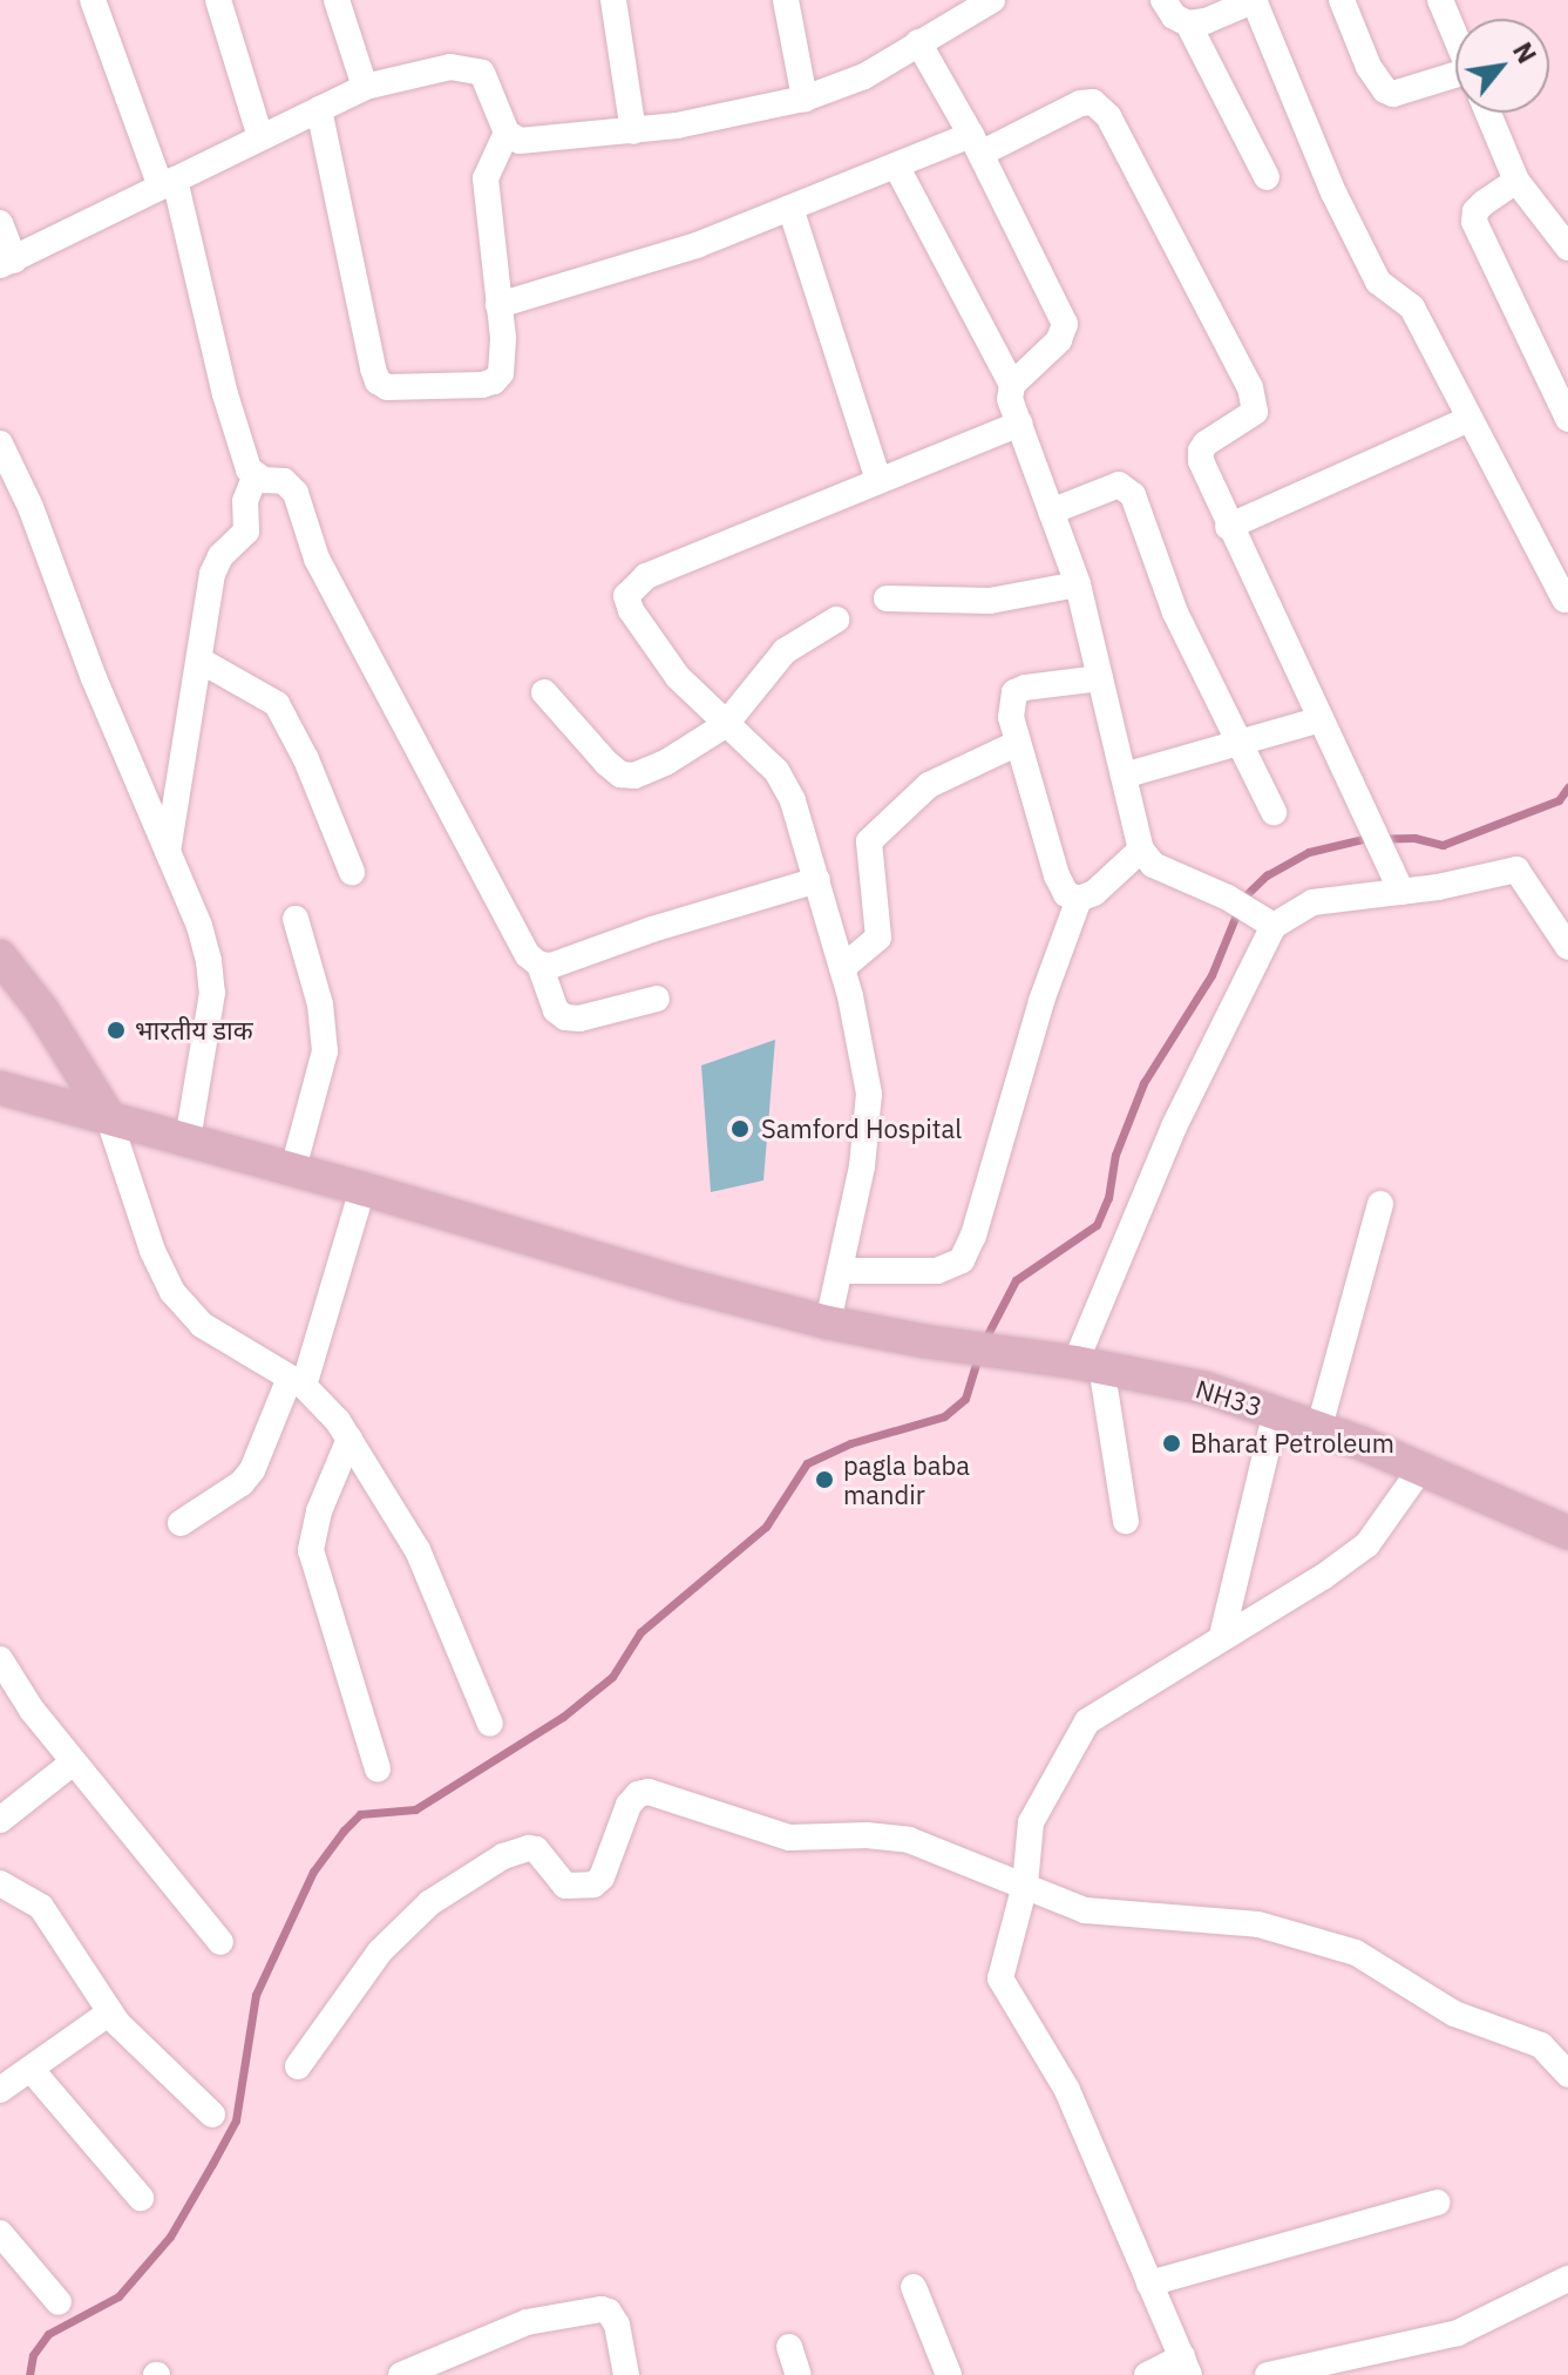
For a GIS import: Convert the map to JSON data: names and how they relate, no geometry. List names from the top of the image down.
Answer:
{
  "streets": {
    "main road": ["NH33"]
  },
  "places": [
    "भारतीय डाक",
    "Samford Hospital",
    "Bharat Petroleum",
    "pagla baba mandir"
  ],
  "north": "top right"
}
